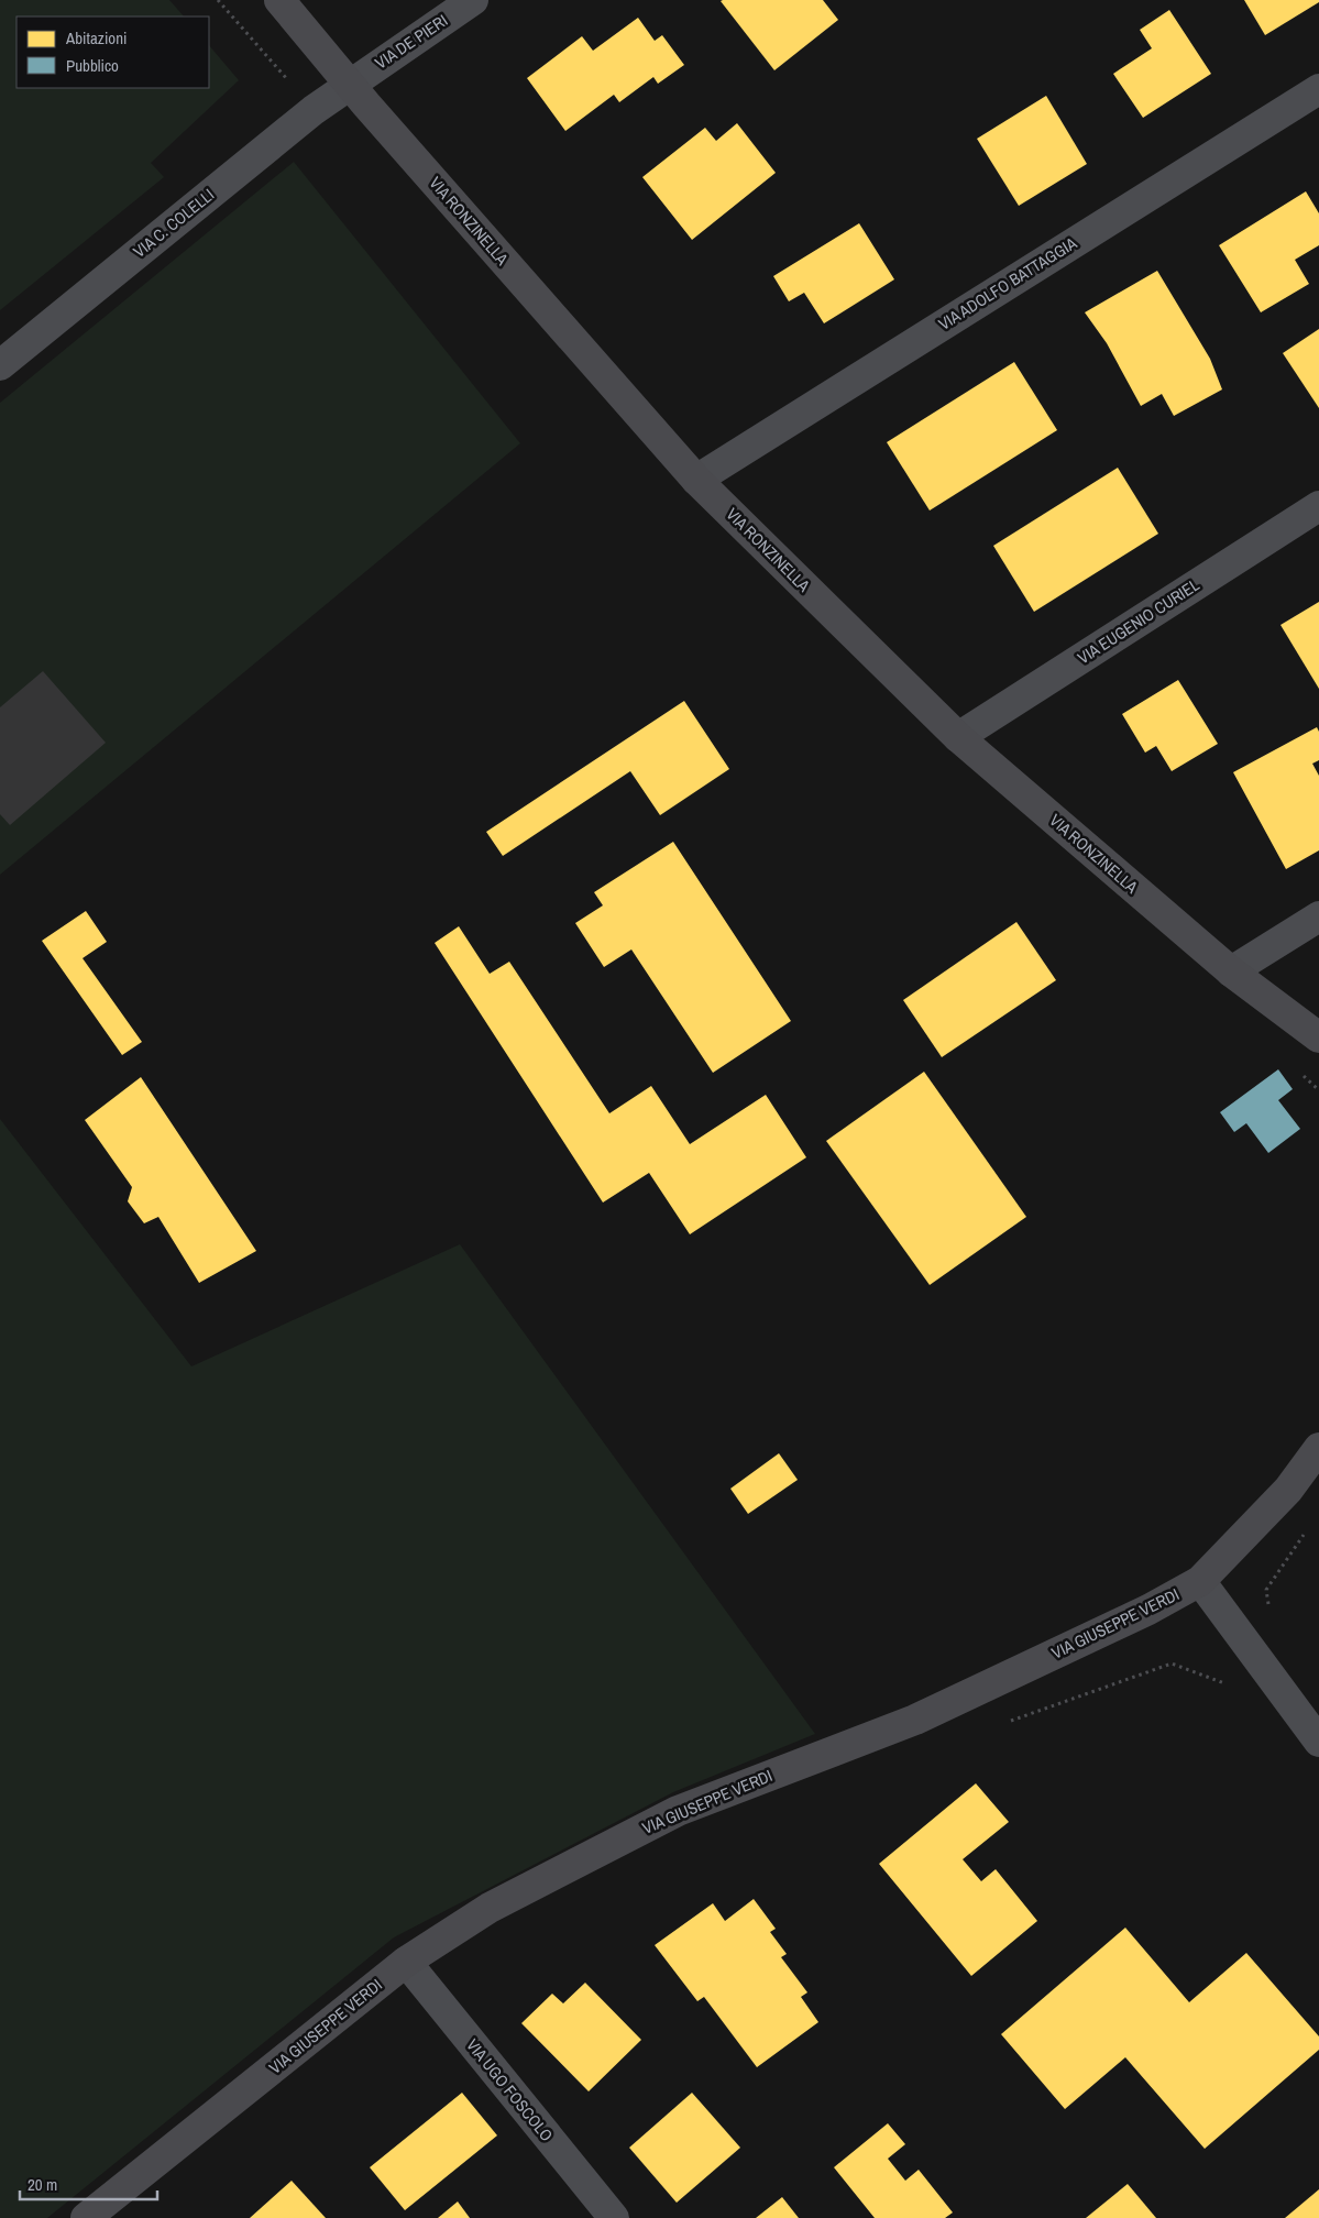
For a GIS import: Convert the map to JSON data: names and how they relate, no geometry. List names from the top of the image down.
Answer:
{
  "streets": {
    "street": [
      "VIA DE PIERI",
      "VIA RONZINELLA",
      "VIA C. COLELLI",
      "VIA ADOLFO BATTAGGIA",
      "VIA EUGENIO CURIEL",
      "VIA GIUSEPPE VERDI",
      "VIA UGO FOSCOLO"
    ]
  },
  "crossings": [
    ["VIA DE PIERI", "VIA RONZINELLA"],
    ["VIA DE PIERI", "VIA C. COLELLI"],
    ["VIA RONZINELLA", "VIA C. COLELLI"],
    ["VIA RONZINELLA", "VIA ADOLFO BATTAGGIA"],
    ["VIA RONZINELLA", "VIA EUGENIO CURIEL"],
    ["VIA GIUSEPPE VERDI", "VIA UGO FOSCOLO"]
  ],
  "legend": ["Abitazioni", "Pubblico"],
  "scale_bar": "20 m"
}
